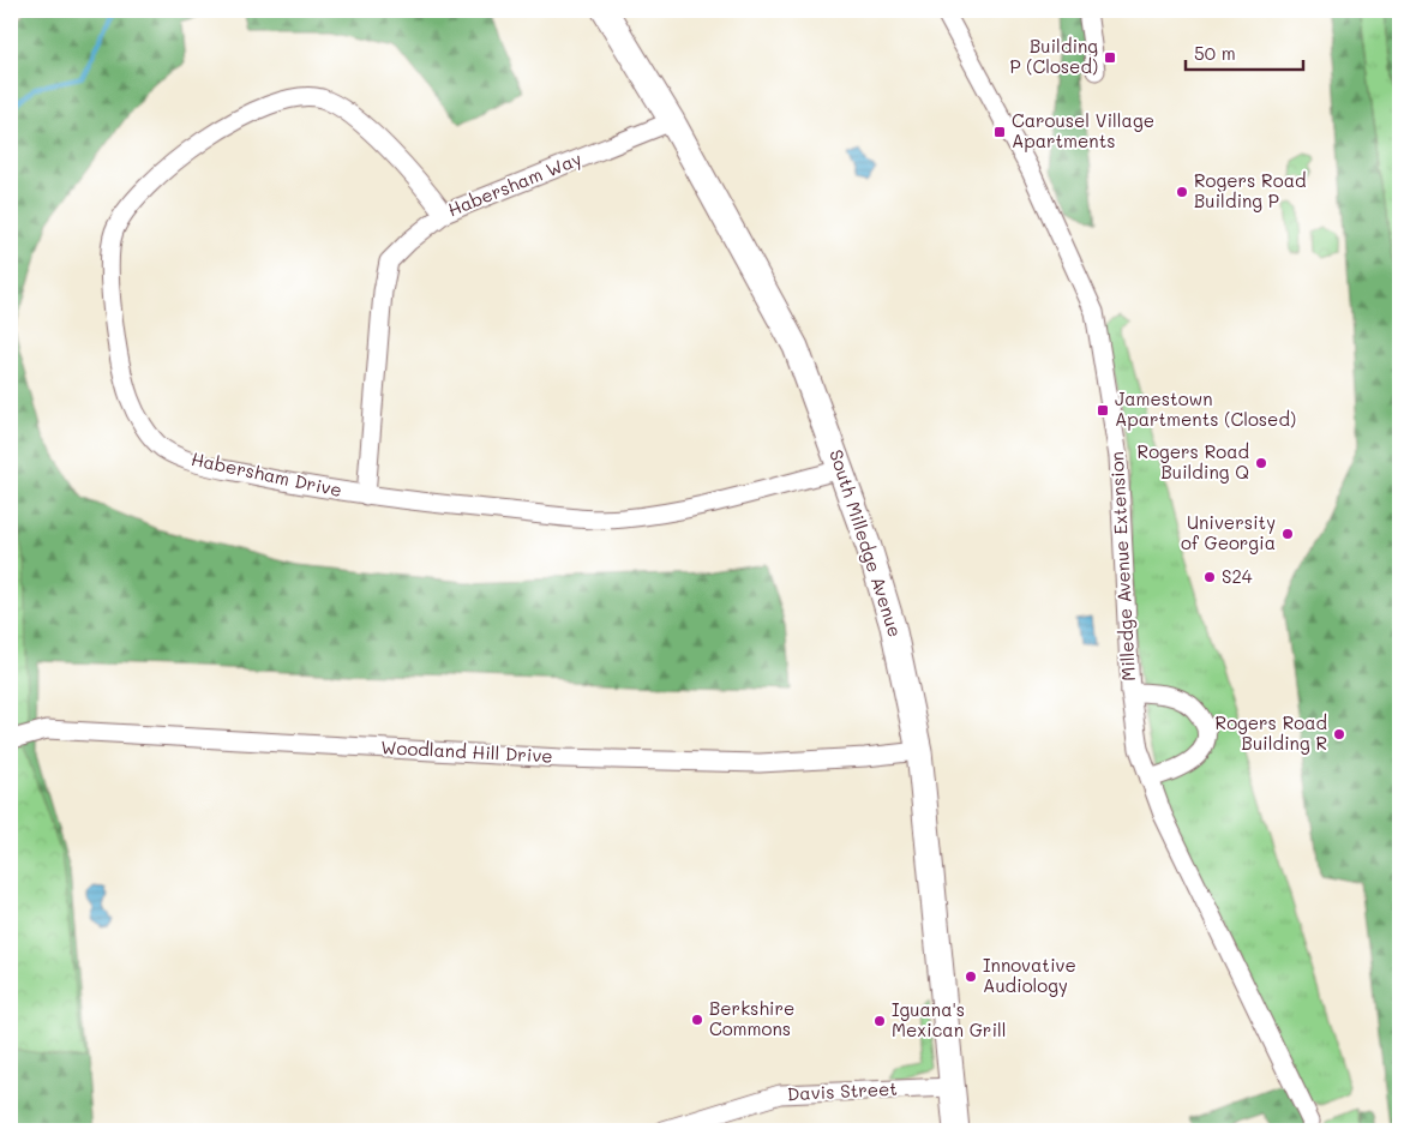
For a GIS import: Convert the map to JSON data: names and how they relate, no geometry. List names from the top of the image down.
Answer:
{
  "streets": {
    "main road": ["South Milledge Avenue"],
    "street": [
      "Habersham Way",
      "Habersham Drive",
      "Milledge Avenue Extension",
      "Woodland Hill Drive",
      "Davis Street"
    ]
  },
  "crossings": [
    ["Habersham Way", "Habersham Drive"],
    ["Habersham Way", "South Milledge Avenue"],
    ["Habersham Drive", "South Milledge Avenue"],
    ["South Milledge Avenue", "Woodland Hill Drive"],
    ["South Milledge Avenue", "Davis Street"]
  ],
  "places": {
    "transit": ["Building P (Closed)", "Carousel Village Apartments", "Jamestown Apartments (Closed)"],
    "other": [
      "Rogers Road Building P",
      "Rogers Road Building Q",
      "University of Georgia",
      "S24",
      "Rogers Road Building R",
      "Innovative Audiology",
      "Berkshire Commons",
      "Iguana's Mexican Grill"
    ]
  },
  "scale_bar": "50 m"
}
